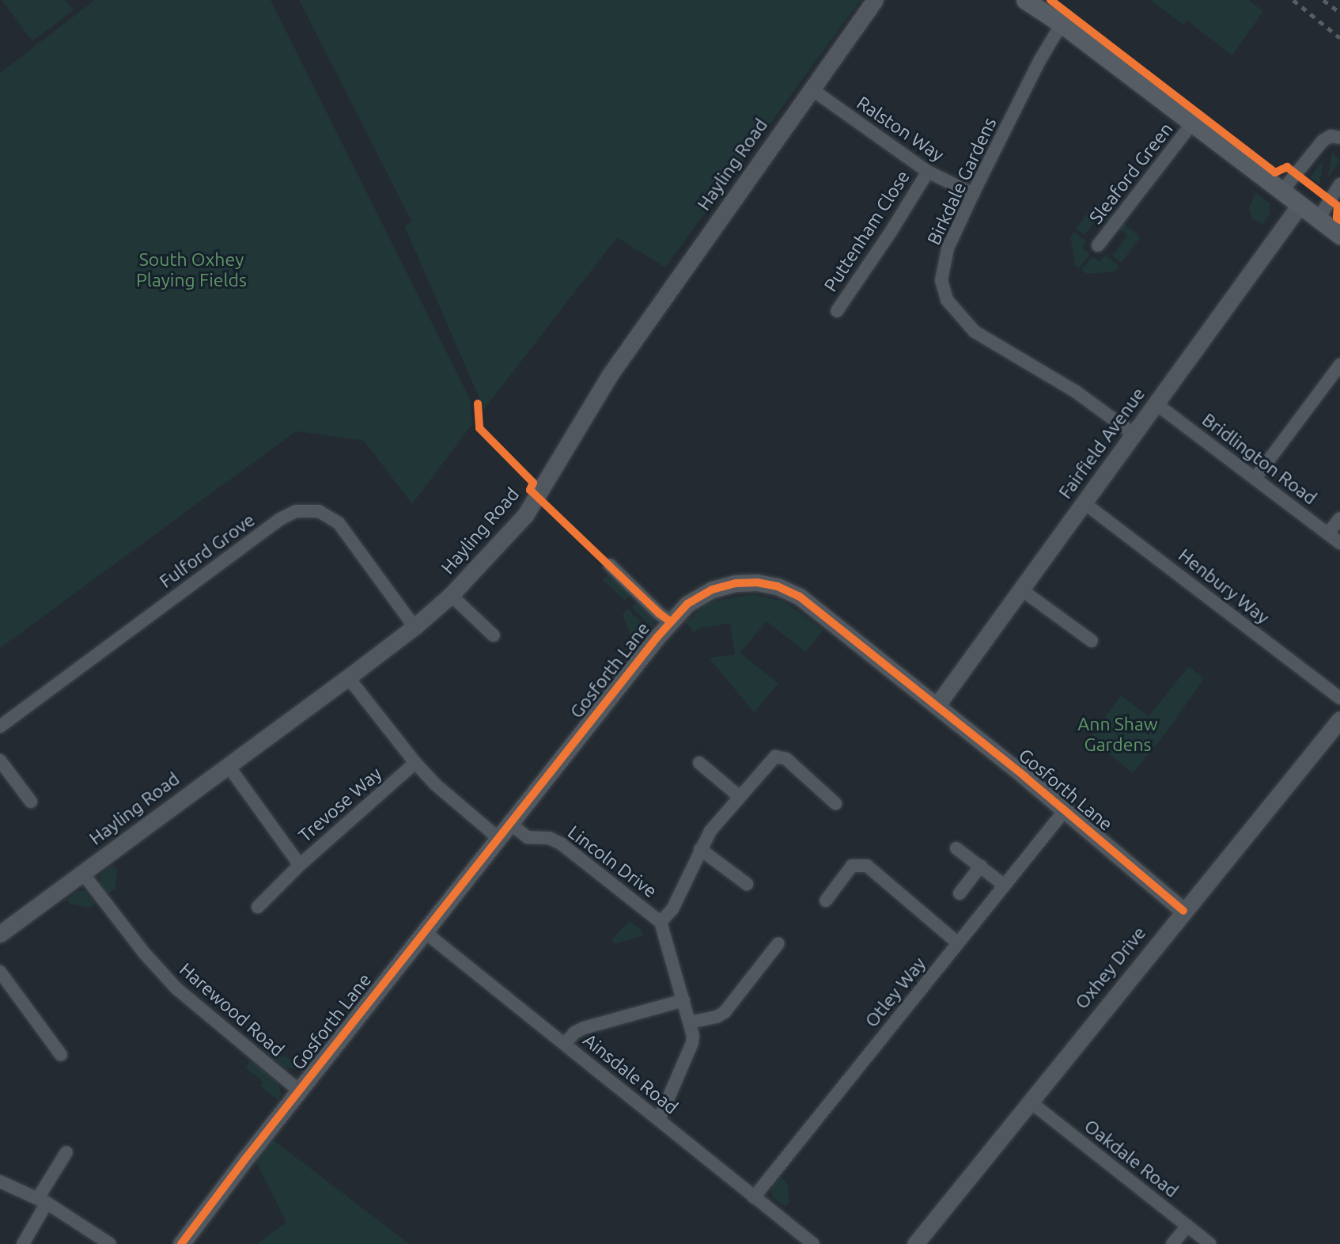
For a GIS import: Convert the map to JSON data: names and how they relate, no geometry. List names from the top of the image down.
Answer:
{
  "streets": {
    "street": [
      "Ralston Way",
      "Hayling Road",
      "Sleaford Green",
      "Birkdale Gardens",
      "Puttenham Close",
      "Fairfield Avenue",
      "Bridlington Road",
      "Fulford Grove",
      "Henbury Way",
      "Gosforth Lane",
      "Trevose Way",
      "Lincoln Drive",
      "Oxhey Drive",
      "Otley Way",
      "Harewood Road",
      "Ainsdale Road",
      "Oakdale Road"
    ]
  },
  "crossings": [
    ["Ralston Way", "Hayling Road"],
    ["Ralston Way", "Birkdale Gardens"],
    ["Ralston Way", "Puttenham Close"],
    ["Hayling Road", "Fulford Grove"],
    ["Hayling Road", "Trevose Way"],
    ["Hayling Road", "Harewood Road"],
    ["Birkdale Gardens", "Fairfield Avenue"],
    ["Fairfield Avenue", "Bridlington Road"],
    ["Fairfield Avenue", "Henbury Way"],
    ["Fairfield Avenue", "Gosforth Lane"],
    ["Gosforth Lane", "Lincoln Drive"],
    ["Gosforth Lane", "Oxhey Drive"],
    ["Gosforth Lane", "Otley Way"],
    ["Gosforth Lane", "Harewood Road"],
    ["Gosforth Lane", "Ainsdale Road"],
    ["Lincoln Drive", "Ainsdale Road"],
    ["Oxhey Drive", "Oakdale Road"],
    ["Otley Way", "Ainsdale Road"]
  ],
  "parks": ["South Oxhey Playing Fields", "Ann Shaw Gardens"]
}
